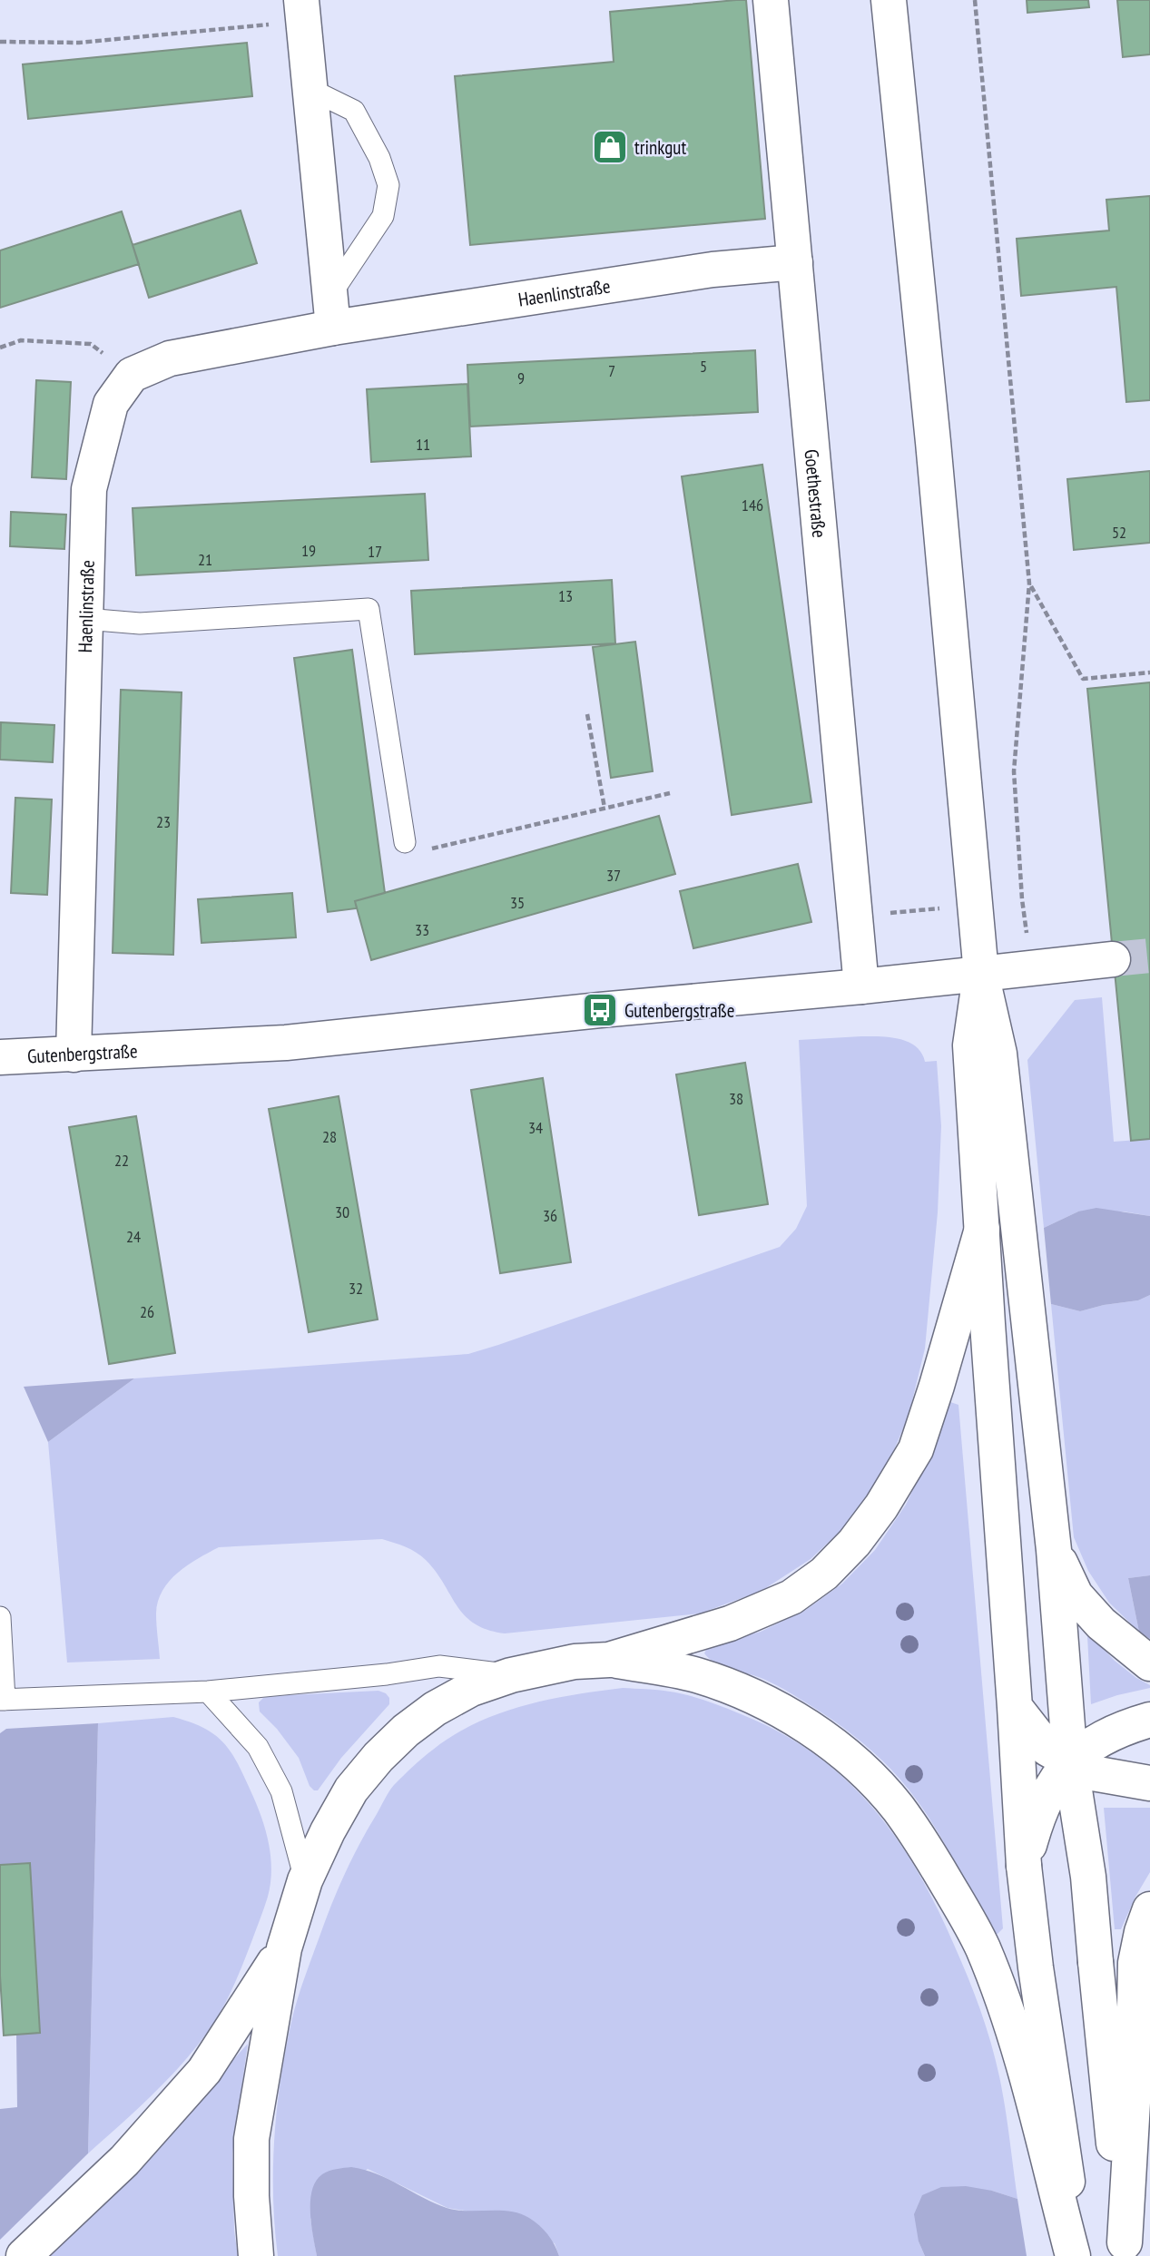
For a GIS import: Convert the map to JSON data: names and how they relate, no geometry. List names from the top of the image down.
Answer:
{
  "streets": {
    "main road": ["Haenlinstraße", "Goethestraße", "Gutenbergstraße"]
  },
  "crossings": [
    ["Haenlinstraße", "Goethestraße"],
    ["Haenlinstraße", "Gutenbergstraße"],
    ["Goethestraße", "Gutenbergstraße"]
  ],
  "places": {
    "shop": ["trinkgut"],
    "bus stop": ["Gutenbergstraße"]
  },
  "house_numbers": [
    "5",
    "7",
    "9",
    "11",
    "146",
    "52",
    "19",
    "17",
    "21",
    "13",
    "23",
    "37",
    "35",
    "33",
    "38",
    "34",
    "28",
    "22",
    "30",
    "36",
    "24",
    "32",
    "26"
  ]
}
